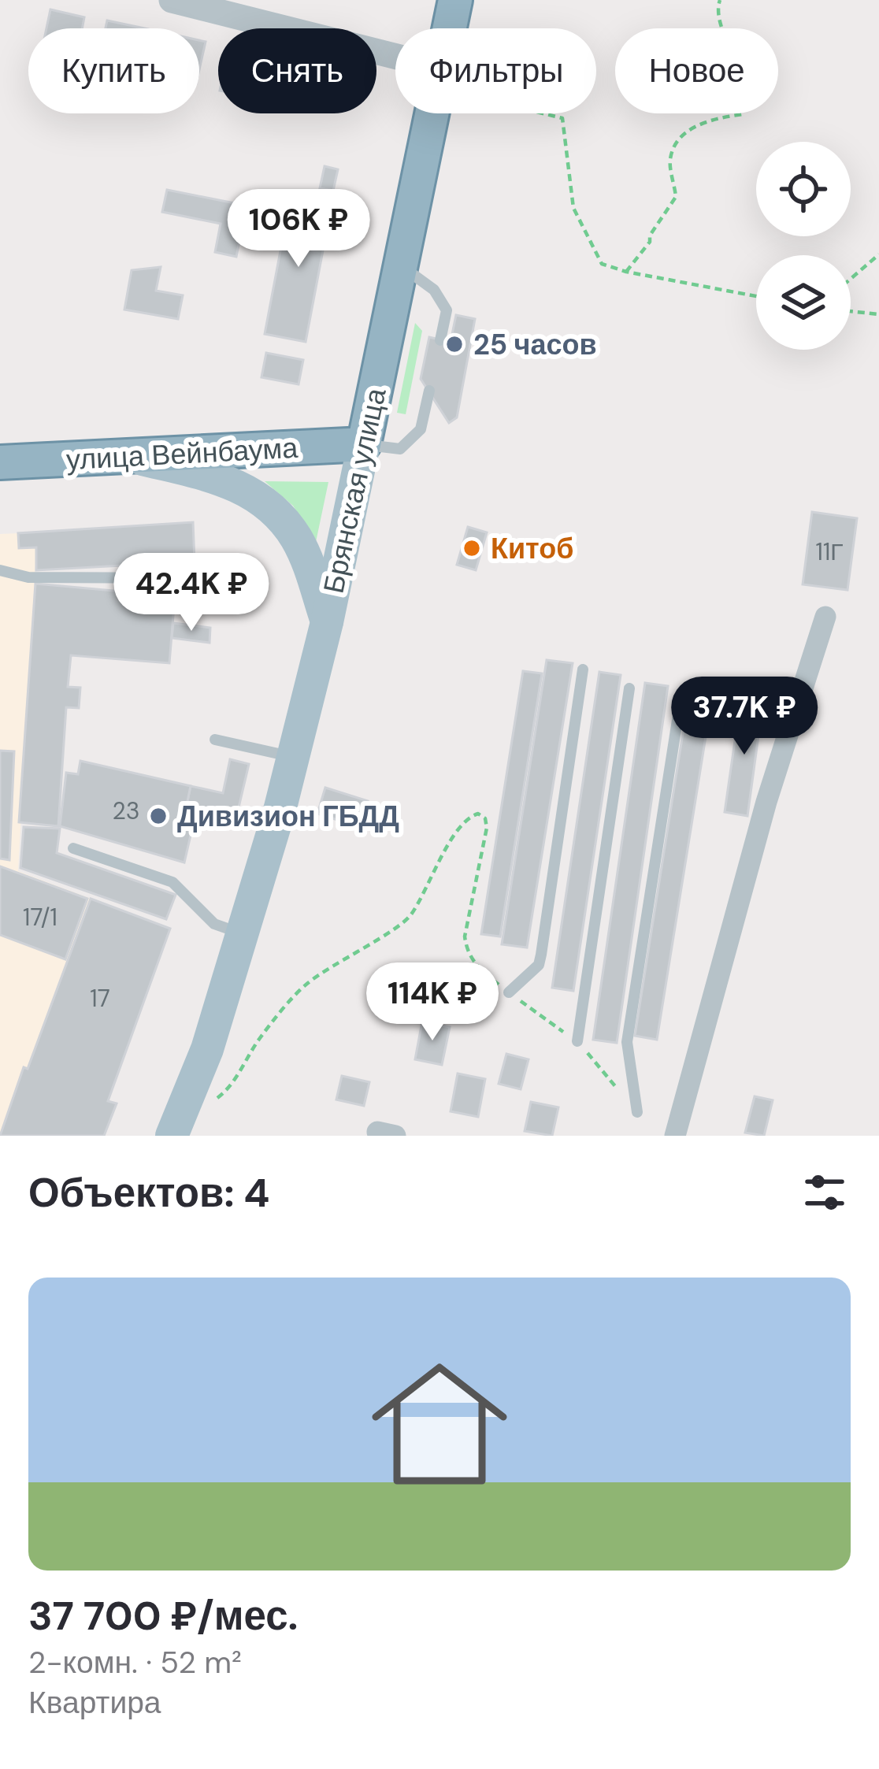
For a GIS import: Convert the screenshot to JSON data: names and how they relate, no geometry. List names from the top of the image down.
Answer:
{
  "streets": {
    "highway": ["улица Вейнбаума", "Брянская улица"]
  },
  "crossings": [
    ["улица Вейнбаума", "Брянская улица"]
  ],
  "places": ["25 часов", "Китоб", "Дивизион ГБДД"],
  "house_numbers": [
    "11Г",
    "23",
    "17/1",
    "17"
  ],
  "page": {
    "chip": [
      "Купить",
      "Снять",
      "Фильтры",
      "Новое"
    ],
    "price": [
      "106K ₽",
      "42.4K ₽",
      "37.7K ₽",
      "114K ₽"
    ],
    "heading": "Объектов: 4",
    "list": [
      {
        "name": "37 700 ₽/мес.",
        "note": "2-комн. · 52 m² · Квартира"
      }
    ]
  }
}
